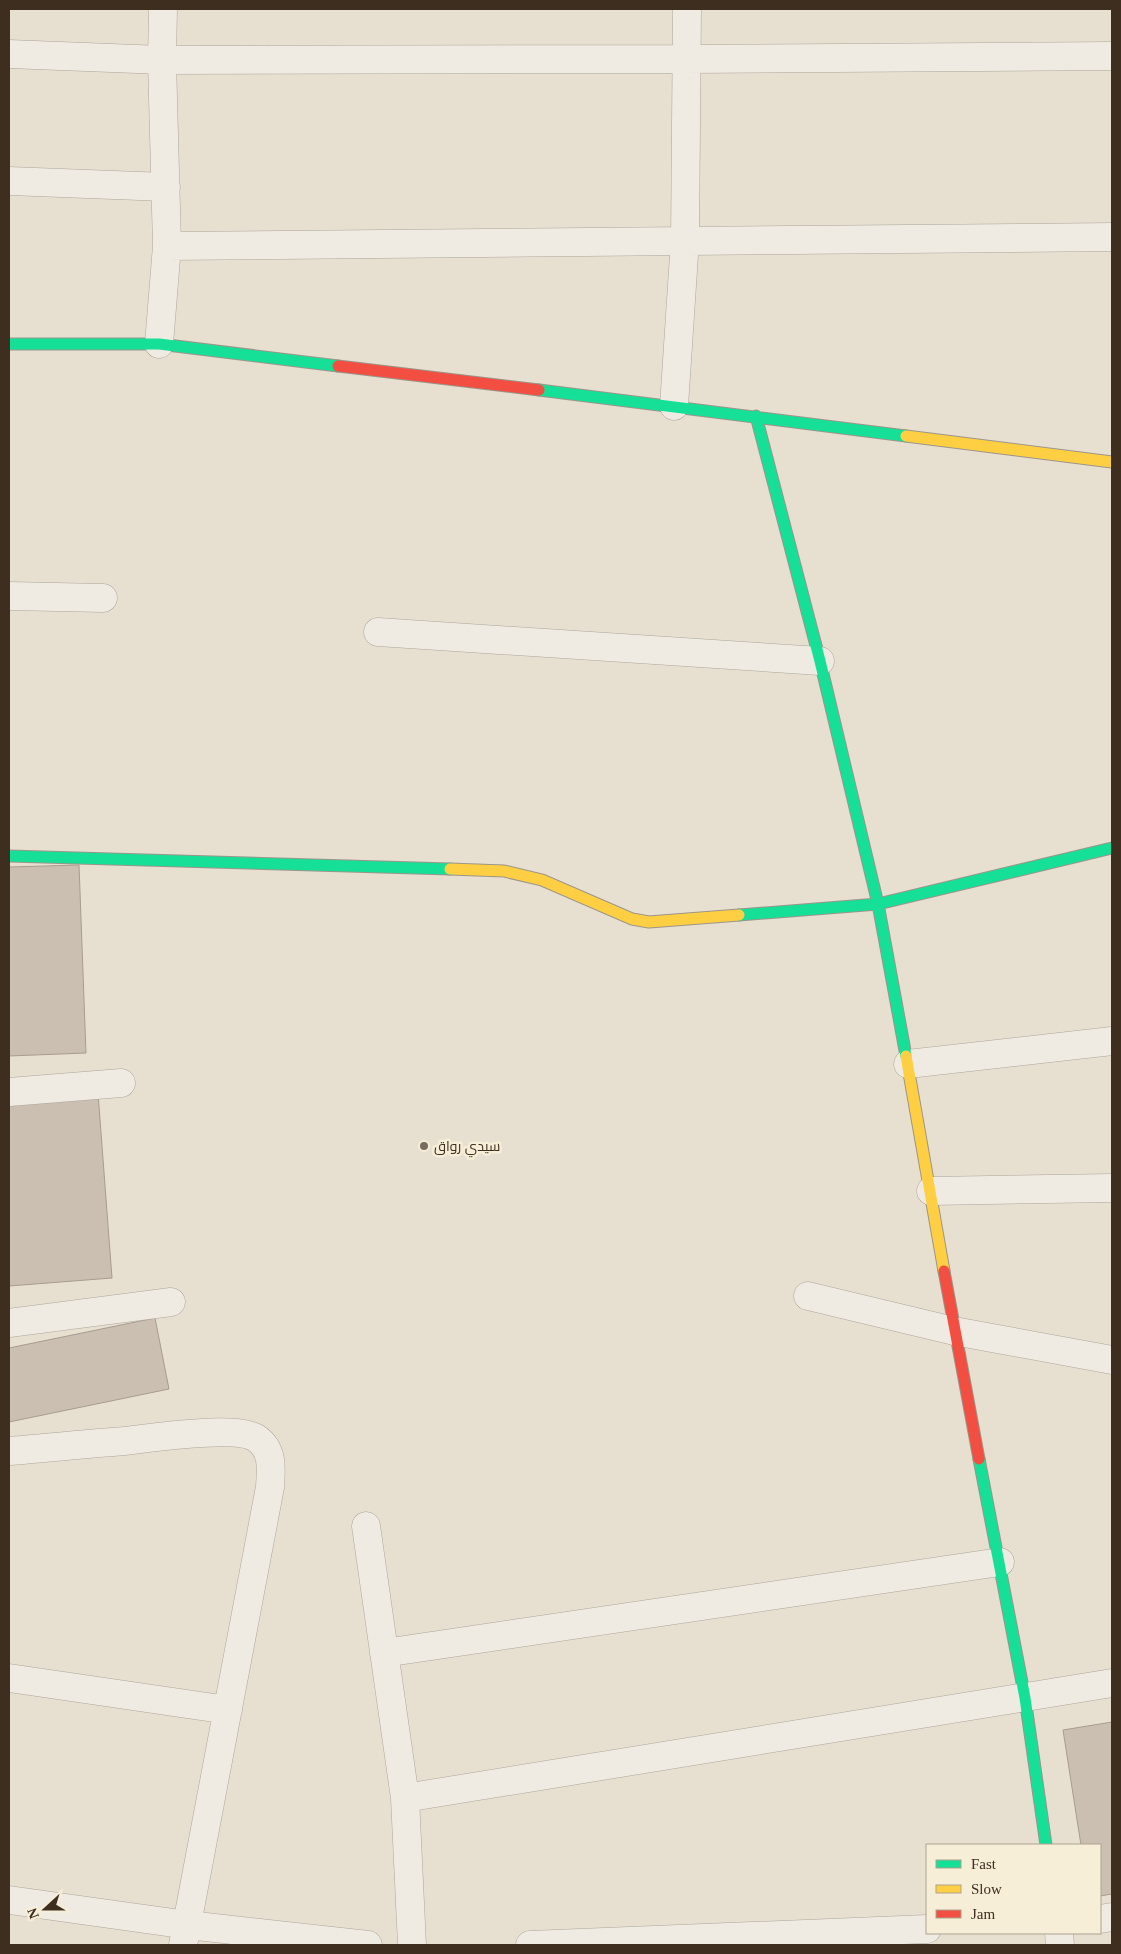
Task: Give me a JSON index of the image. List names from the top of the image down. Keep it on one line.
{"places":["سيدي رواق"],"legend":["Fast","Slow","Jam"],"north":"left"}
